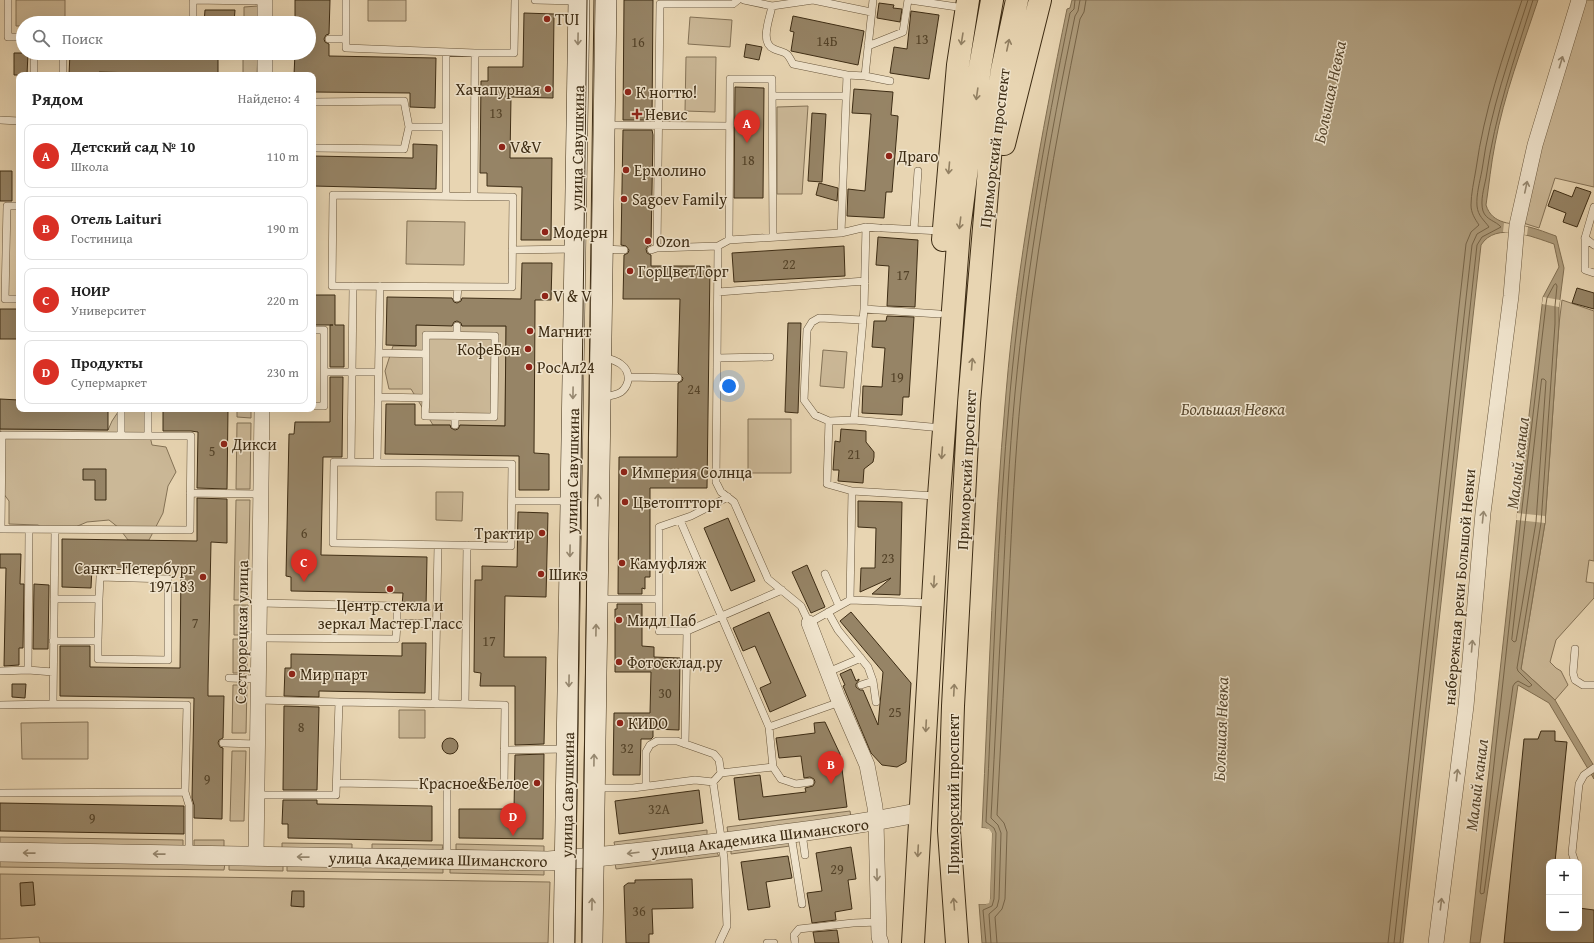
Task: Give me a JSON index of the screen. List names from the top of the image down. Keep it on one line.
{"streets":{"main road":["улица Савушкина","Приморский проспект"],"street":["набережная реки Большой Невки","Сестрорецкая улица","улица Академика Шиманского"]},"crossings":[["улица Савушкина","улица Академика Шиманского"],["Приморский проспект","улица Академика Шиманского"],["Сестрорецкая улица","улица Академика Шиманского"]],"one_way":["набережная реки Большой Невки","улица Академика Шиманского"],"water":["Большая Невка","Малый канал"],"places":{"other":["TUI","Хачапурная","К ногтю!","V&V","Драго","Ермолино","Sagoev Family","Модерн","Ozon","ГорЦветТорг","V & V","Магнит","КофеБон","РосАл24","Дикси","Империя Солнца","Цветоптторг","Трактир","Камуфляж","Шикэ","Санкт-Петербург 197183","Центр стекла и зеркал Мастер Гласс","Мидл Паб","Фотосклад.ру","Мир парт","КИDO","Красное&Белое"],"health":["Невис"]},"house_numbers":["13","14Б","16","13","18","22","17","19","24","5","21","6","23","7","17","30","25","8","32","9","32А","9","29","36"],"page":{"search":"Поиск","heading":["Рядом","Найдено: 4"],"pins":["A","C","B","D"],"list":[{"mark":"A","name":"Детский сад № 10","note":"Школа","value":"110 m"},{"mark":"B","name":"Отель Laituri","note":"Гостиница","value":"190 m"},{"mark":"C","name":"НОИР","note":"Университет","value":"220 m"},{"mark":"D","name":"Продукты","note":"Супермаркет","value":"230 m"}],"map_buttons":["+","−"]}}
